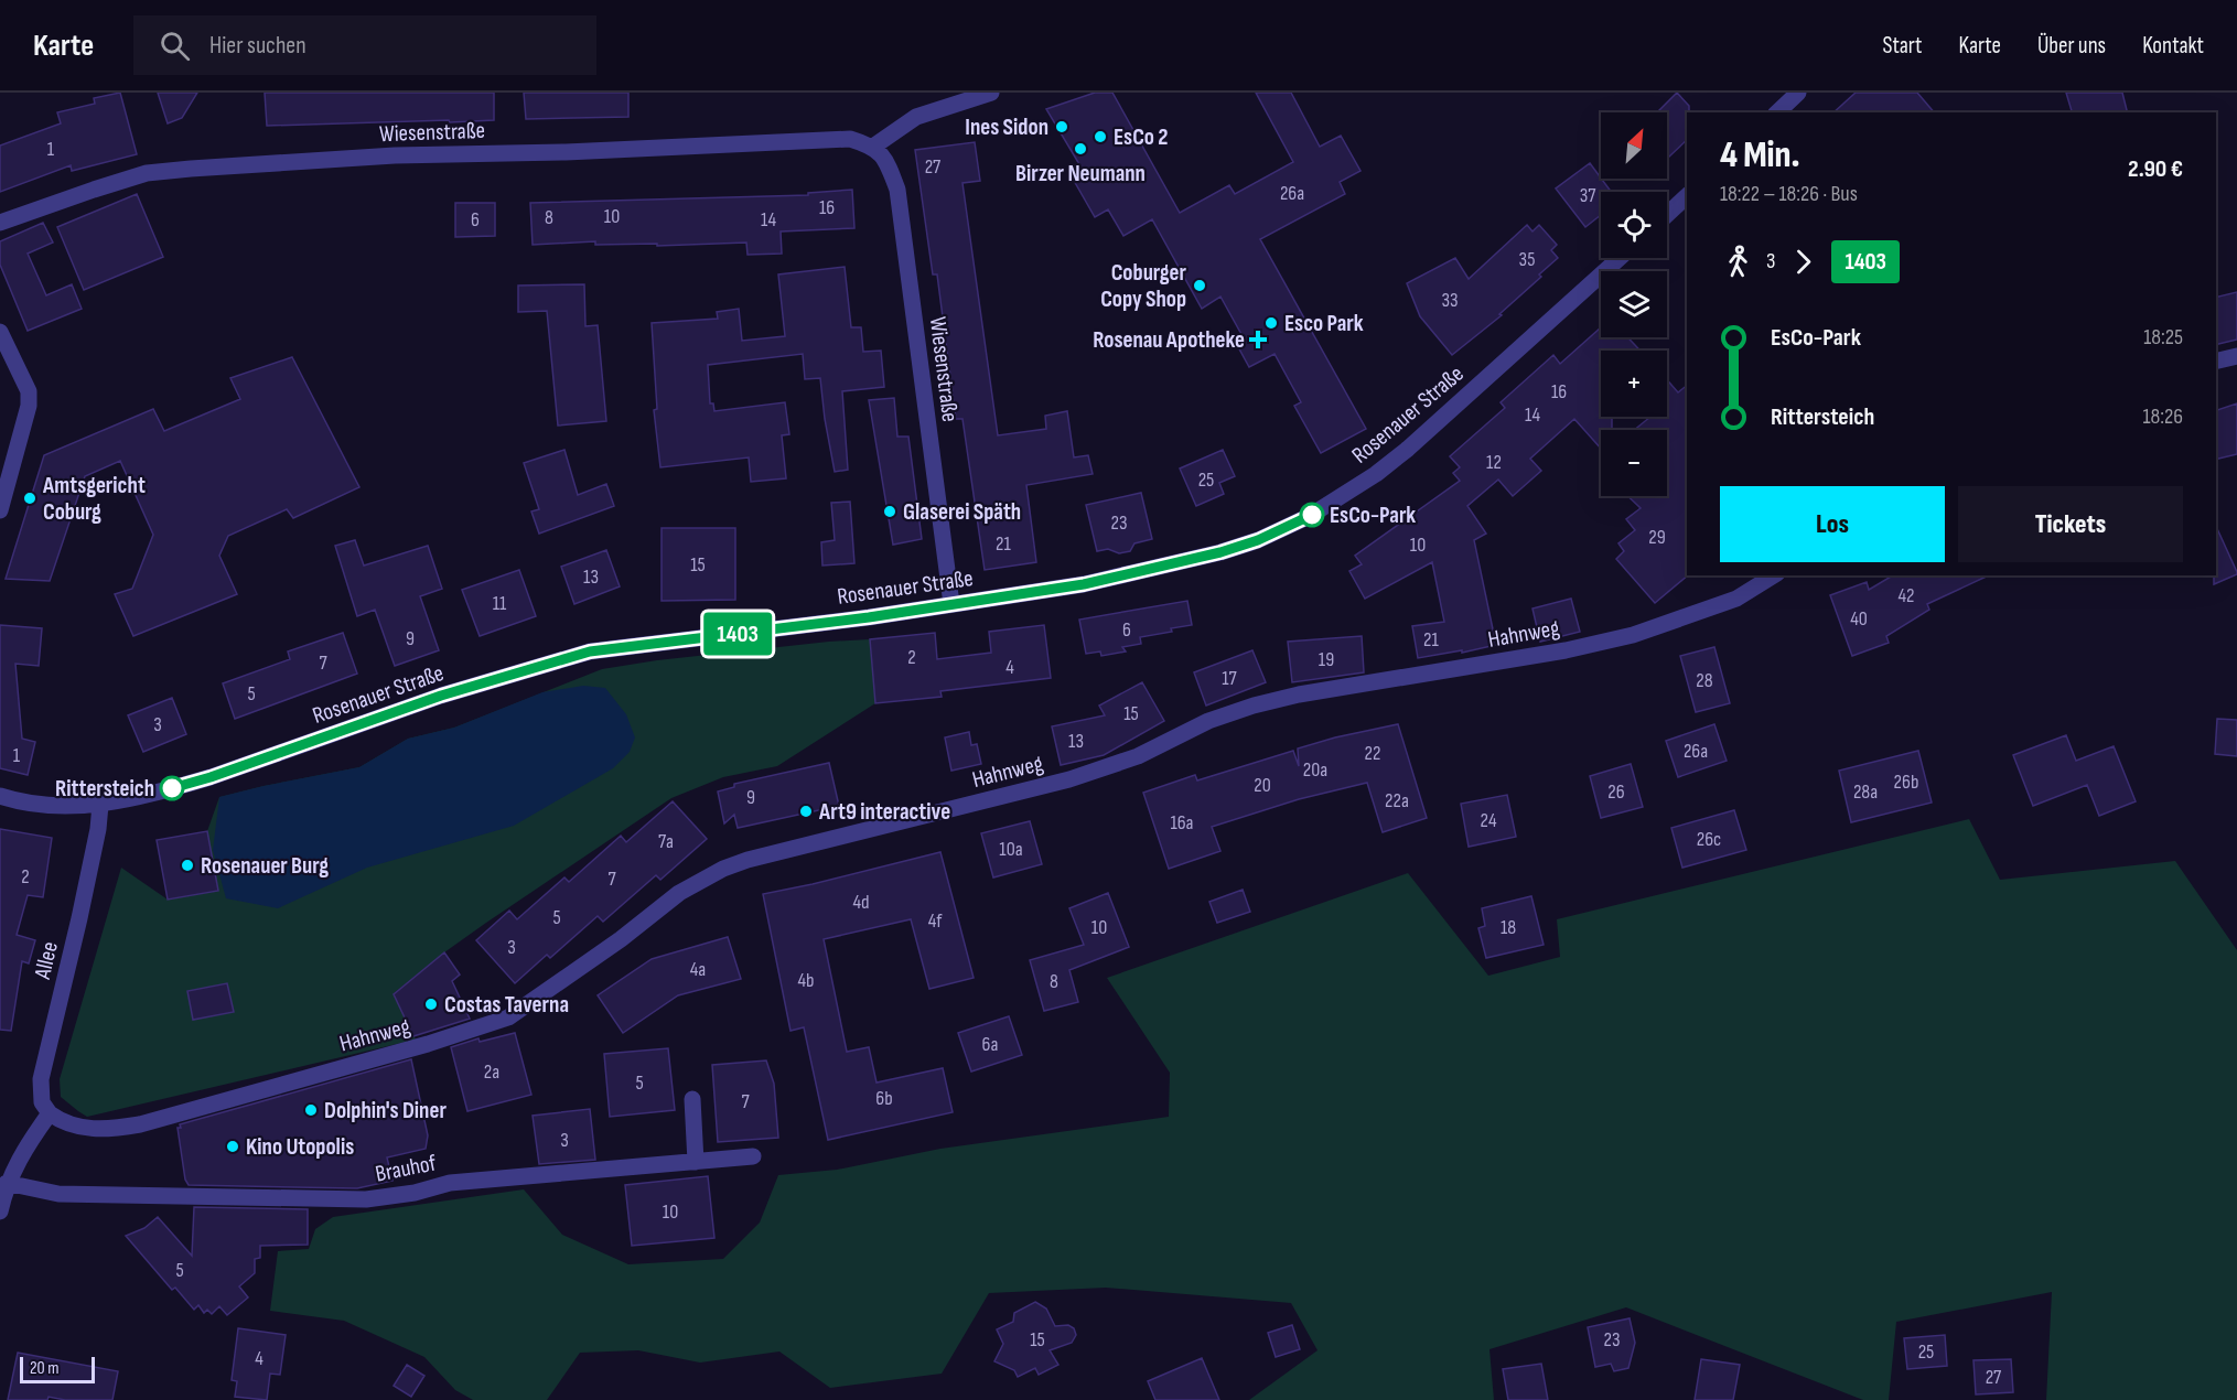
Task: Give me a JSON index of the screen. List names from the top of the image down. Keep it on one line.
{"streets":{"street":["Wiesenstraße","Rosenauer Straße","Hahnweg","Allee","Brauhof"]},"crossings":[["Wiesenstraße","Rosenauer Straße"],["Rosenauer Straße","Allee"],["Hahnweg","Allee"]],"places":{"other":["Ines Sidon","EsCo 2","Birzer Neumann","Coburger Copy Shop","Esco Park","Amtsgericht Coburg","Glaserei Späth","EsCo-Park","Rittersteich","Art9 interactive","Rosenauer Burg","Costas Taverna","Dolphin's Diner","Kino Utopolis"],"health":["Rosenau Apotheke"]},"lines":["bus line 1403"],"house_numbers":["1","27","26a","37","16","10","8","6","14","35","33","16","14","12","25","23","29","21","10","15","13","42","11","40","6","9","21","2","19","7","4","17","28","5","15","3","13","26a","22","1","20a","26b","20","26","28a","9","22a","24","16a","26c","7a","10a","2","7","4d","5","4f","10","18","3","4a","4b","8","6a","2a","5","6b","7","3","10","5","15","23","25","4","27"],"scale_bar":"20 m","north":"top right","page":{"header":"Karte","search":"Hier suchen","nav":["Start","Karte","Über uns","Kontakt"],"on_map":"1403","map_buttons":["+","−"],"heading":["4 Min.","18:22 – 18:26 · Bus","2.90 €"],"legs":["3","1403"],"list":[{"name":"EsCo-Park","value":"18:25"},{"name":"Rittersteich","value":"18:26"}],"buttons":["Los","Tickets"],"scale":"20 m"}}
